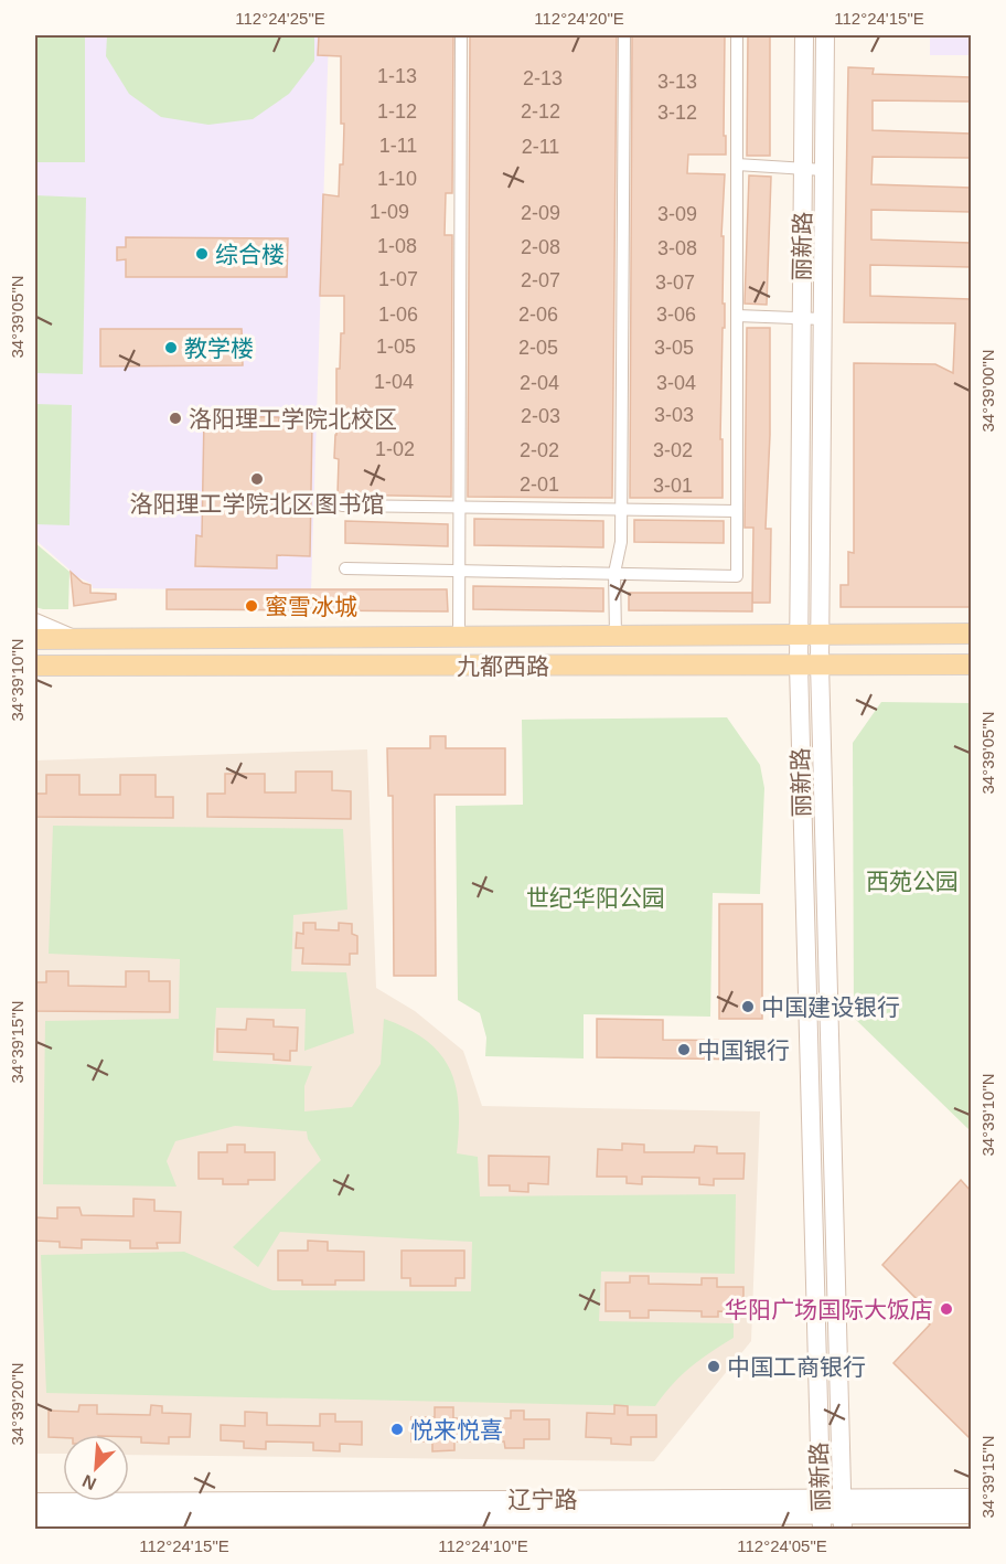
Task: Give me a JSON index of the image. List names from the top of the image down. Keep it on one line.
{"streets":{"main road":["丽新路","九都西路","辽宁路"]},"crossings":[["丽新路","九都西路"],["丽新路","辽宁路"]],"parks":["西苑公园","世纪华阳公园"],"places":["综合楼","教学楼","洛阳理工学院北校区","洛阳理工学院北区图书馆","蜜雪冰城","中国建设银行","中国银行","华阳广场国际大饭店","中国工商银行","悦来悦喜"],"house_numbers":["1-13","2-13","3-13","1-12","2-12","3-12","1-11","2-11","1-10","1-09","2-09","3-09","1-08","2-08","3-08","1-07","2-07","3-07","1-06","2-06","3-06","1-05","2-05","3-05","1-04","2-04","3-04","3-03","2-03","1-02","2-02","3-02","2-01","3-01"],"north":"bottom left","coordinates":["112°24'25\"E","112°24'20\"E","112°24'15\"E","34°39'05\"N","34°39'00\"N","34°39'10\"N","34°39'15\"N","34°39'20\"N","112°24'10\"E","112°24'05\"E"]}
